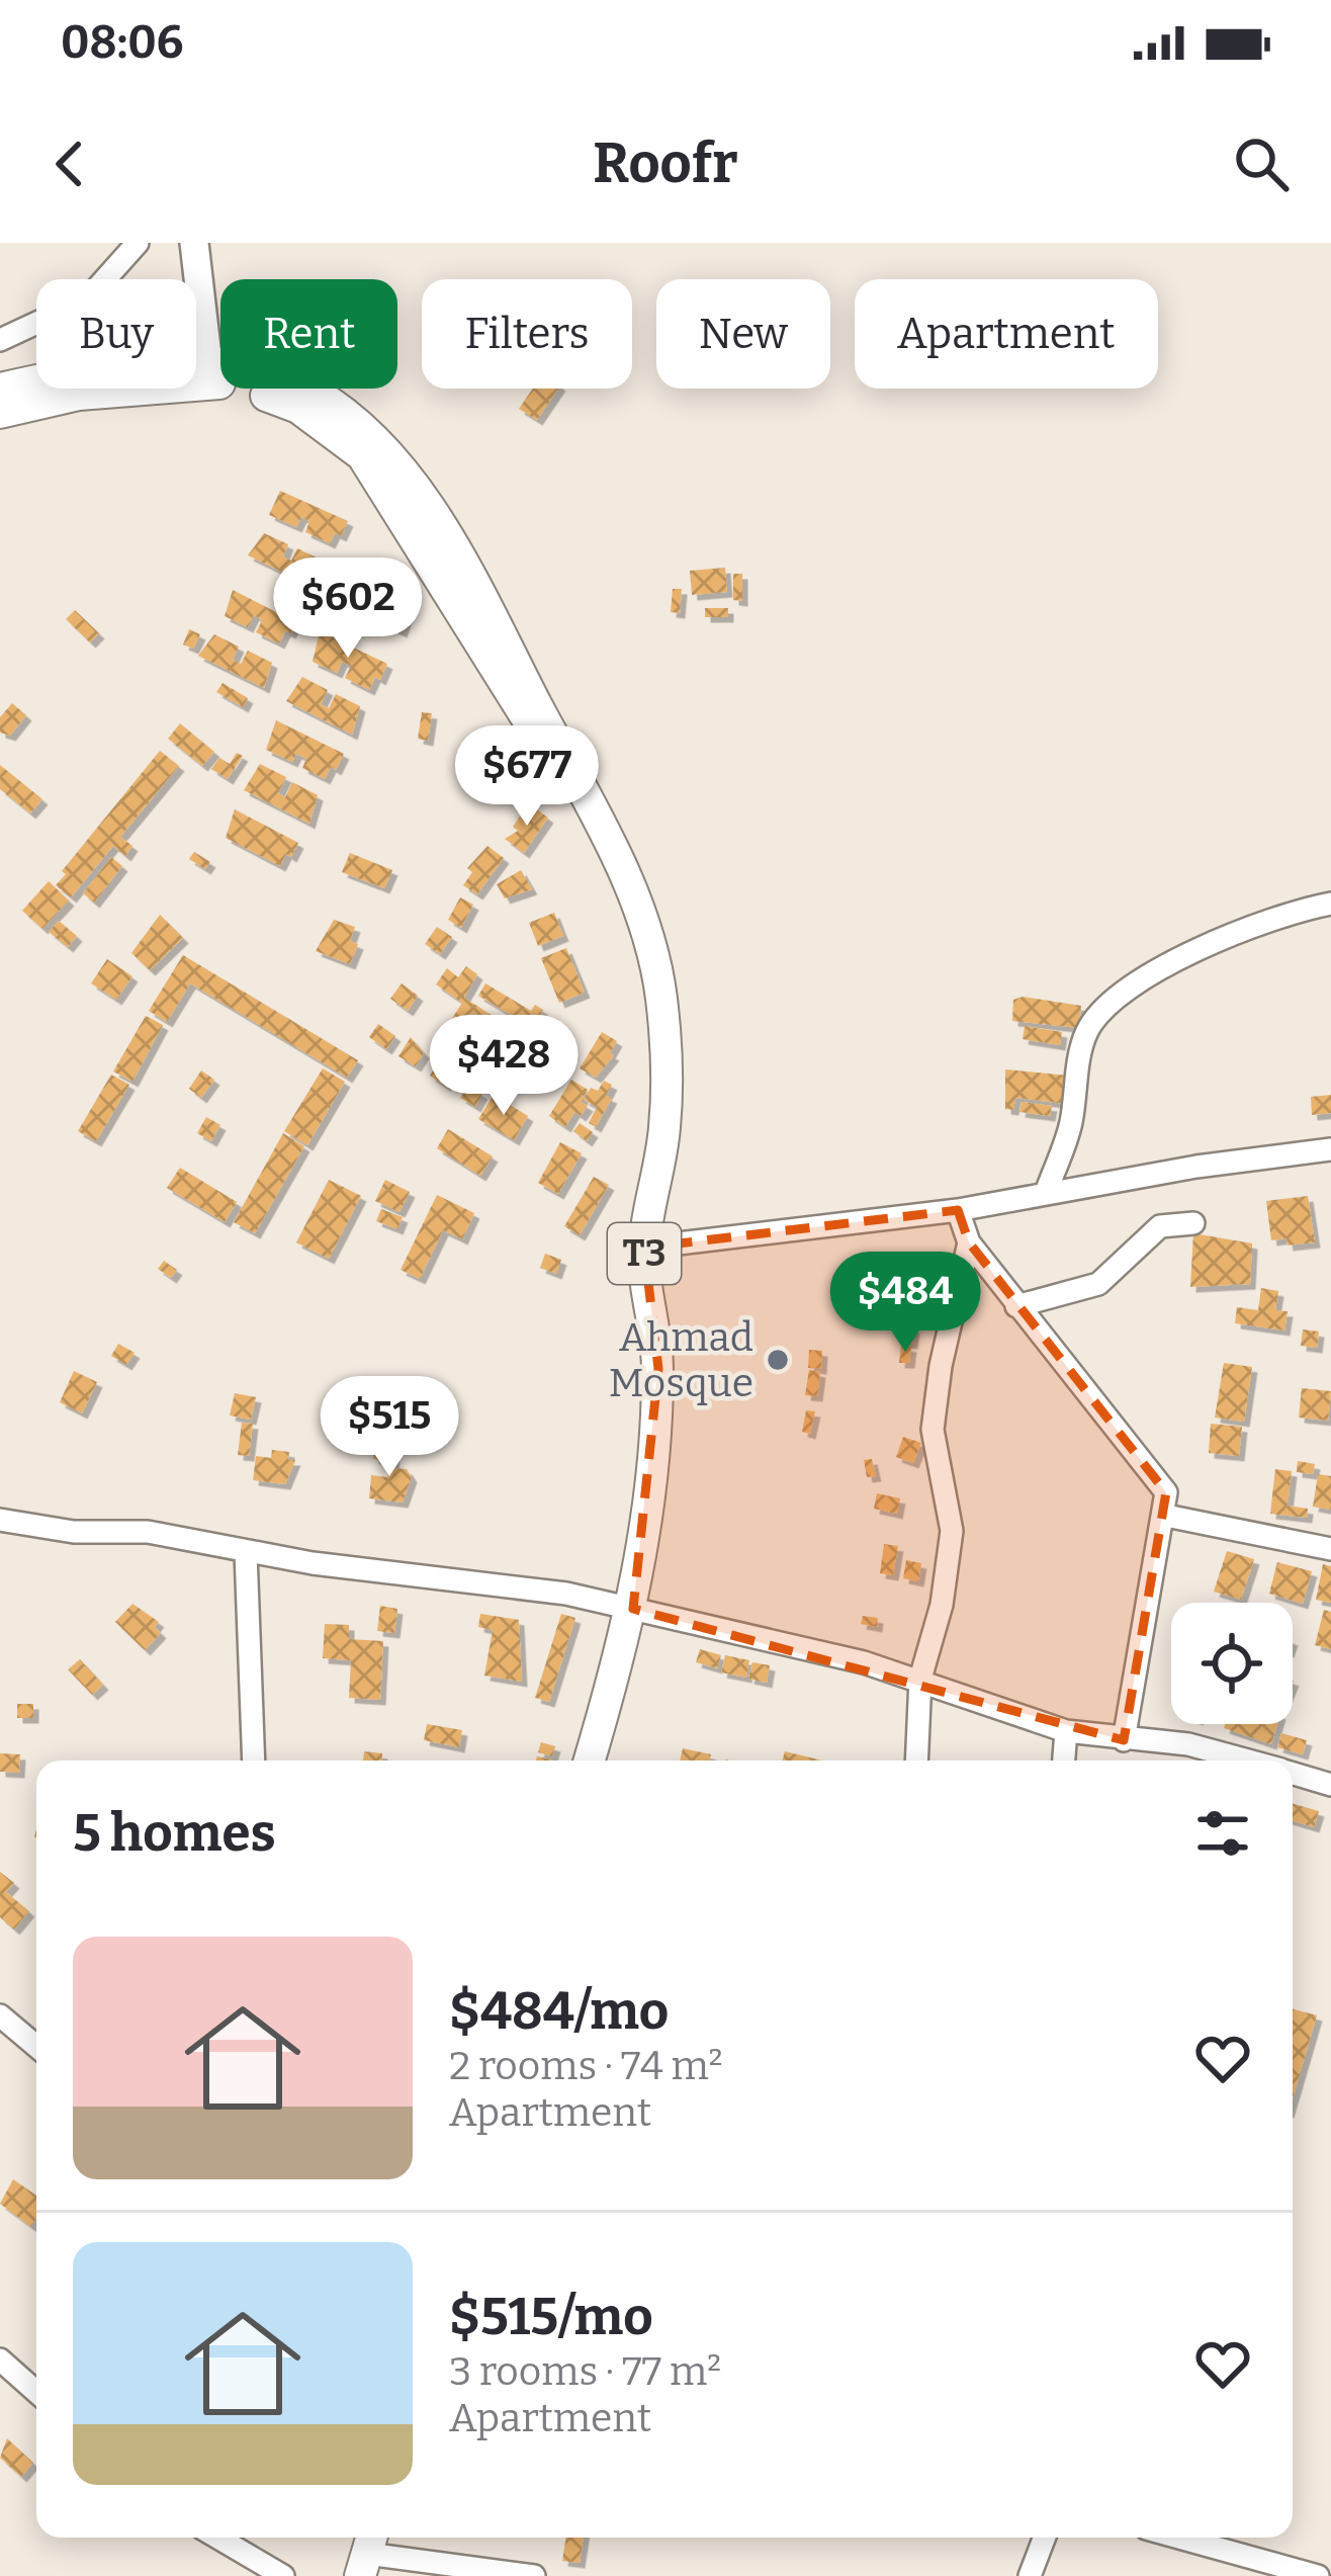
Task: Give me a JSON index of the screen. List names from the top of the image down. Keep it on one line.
{"streets":{"highway":["T3"]},"places":["Ahmad Mosque"],"page":{"status":"08:06","header":"Roofr","chip":["Buy","Rent","Filters","New","Apartment"],"price":["$602","$677","$428","$484","$515"],"heading":"5 homes","list":[{"name":"$484/mo","note":"2 rooms · 74 m² · Apartment"},{"name":"$515/mo","note":"3 rooms · 77 m² · Apartment"}]}}
